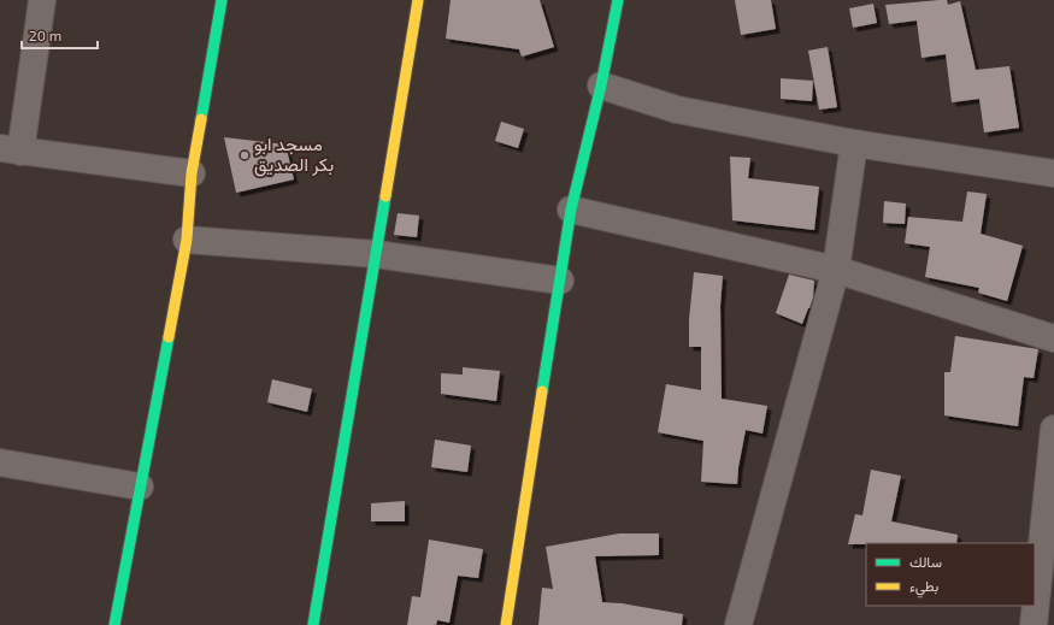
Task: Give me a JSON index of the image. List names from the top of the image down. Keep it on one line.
{"places":["مسجد ابو بكر الصديق"],"legend":["سالك","بطيء"],"scale_bar":"20 m"}
